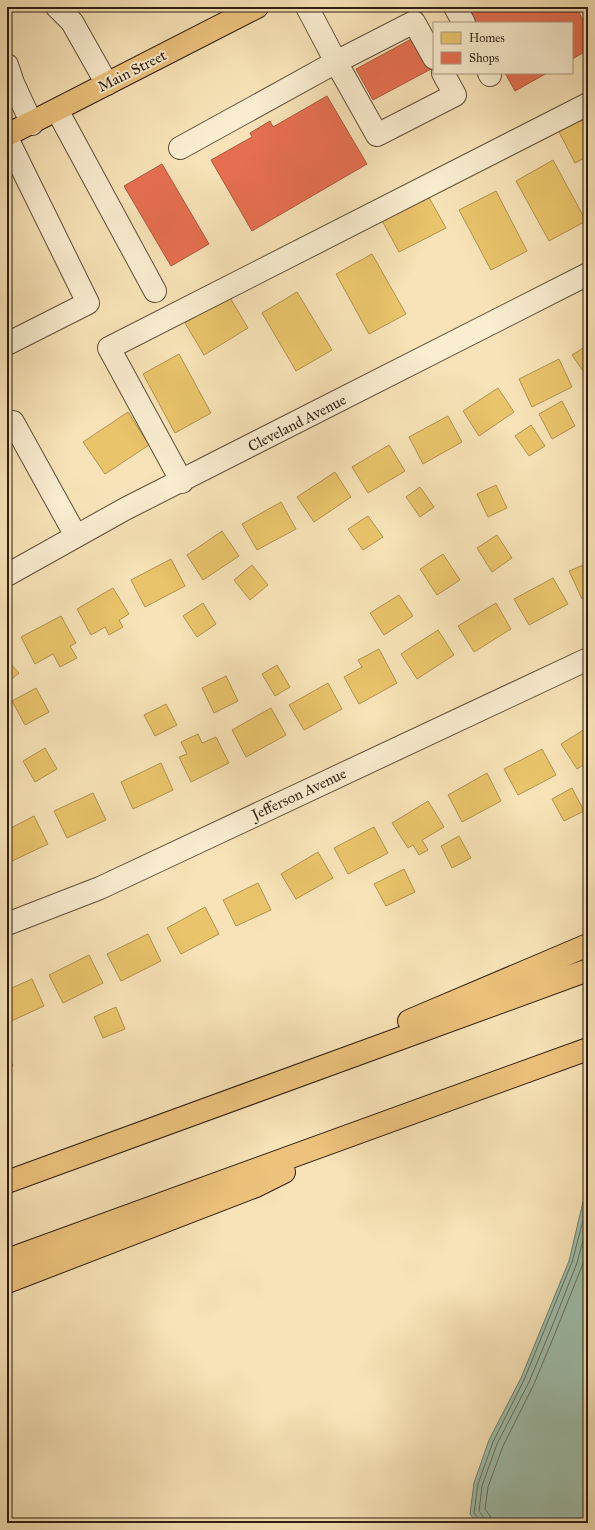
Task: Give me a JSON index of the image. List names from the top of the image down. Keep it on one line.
{"streets":{"main road":["Main Street"],"street":["Cleveland Avenue","Jefferson Avenue"]},"legend":["Homes","Shops"]}
